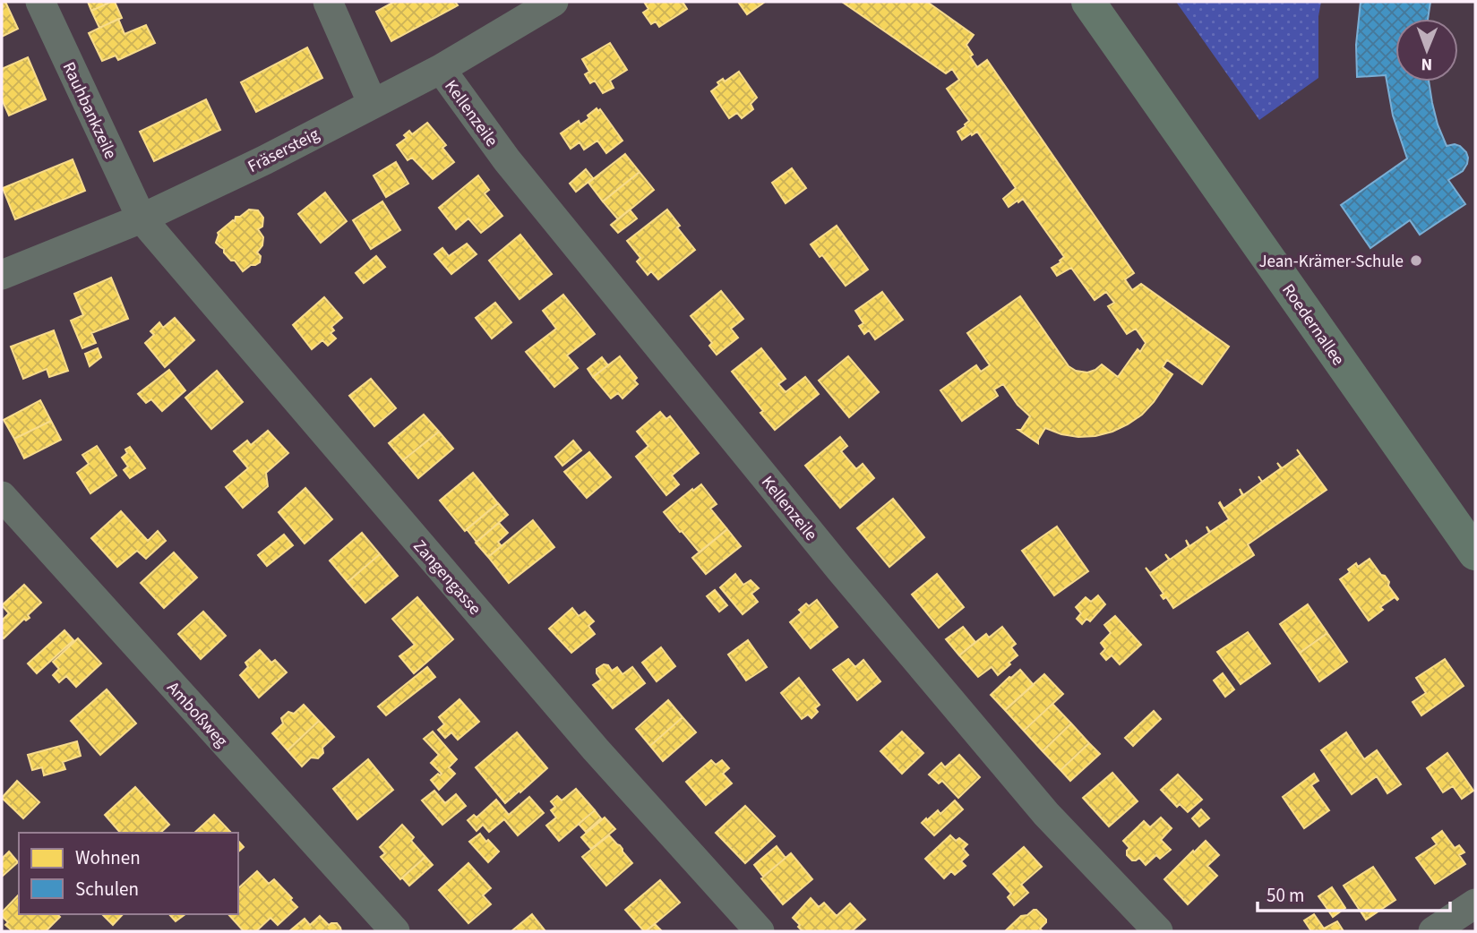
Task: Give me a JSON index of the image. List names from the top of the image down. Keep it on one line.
{"streets":{"main road":["Roedernallee"],"street":["Rauhbankzeile","Kellenzeile","Fräsersteig","Zangengasse","Amboßweg"]},"crossings":[["Rauhbankzeile","Fräsersteig"],["Rauhbankzeile","Zangengasse"],["Kellenzeile","Fräsersteig"],["Fräsersteig","Zangengasse"]],"places":["Jean-Krämer-Schule"],"legend":["Wohnen","Schulen"],"scale_bar":"50 m","north":"bottom"}
